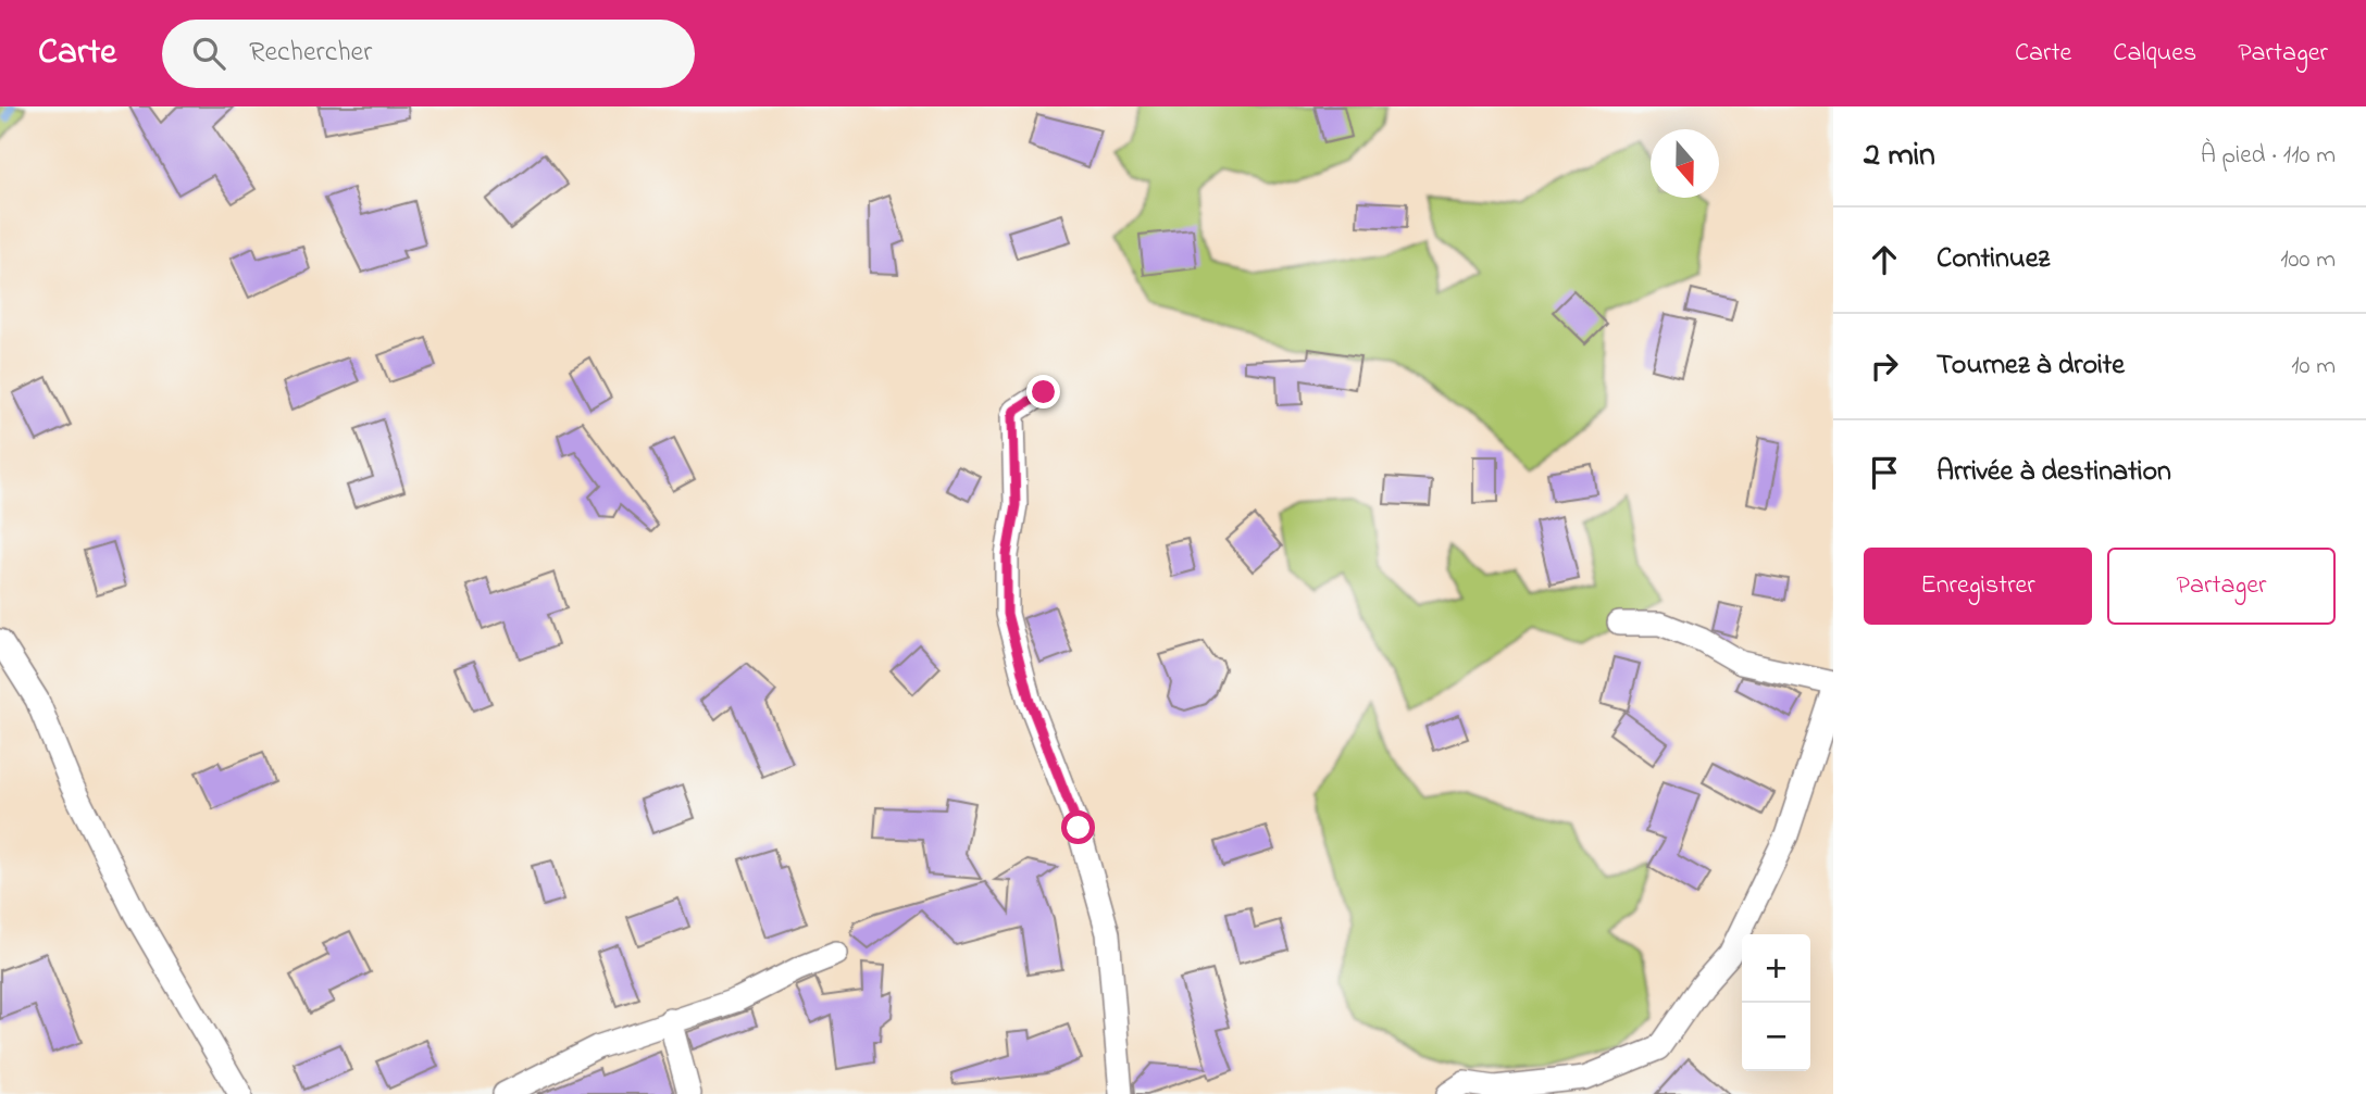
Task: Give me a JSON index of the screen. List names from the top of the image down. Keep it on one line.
{"north":"bottom","page":{"header":"Carte","search":"Rechercher","nav":["Carte","Calques","Partager"],"heading":["2 min","À pied · 110 m"],"list":[["Continuez","100 m"],["Tournez à droite","10 m"],"Arrivée à destination"],"buttons":["Enregistrer","Partager"],"map_buttons":["+","−"]}}
